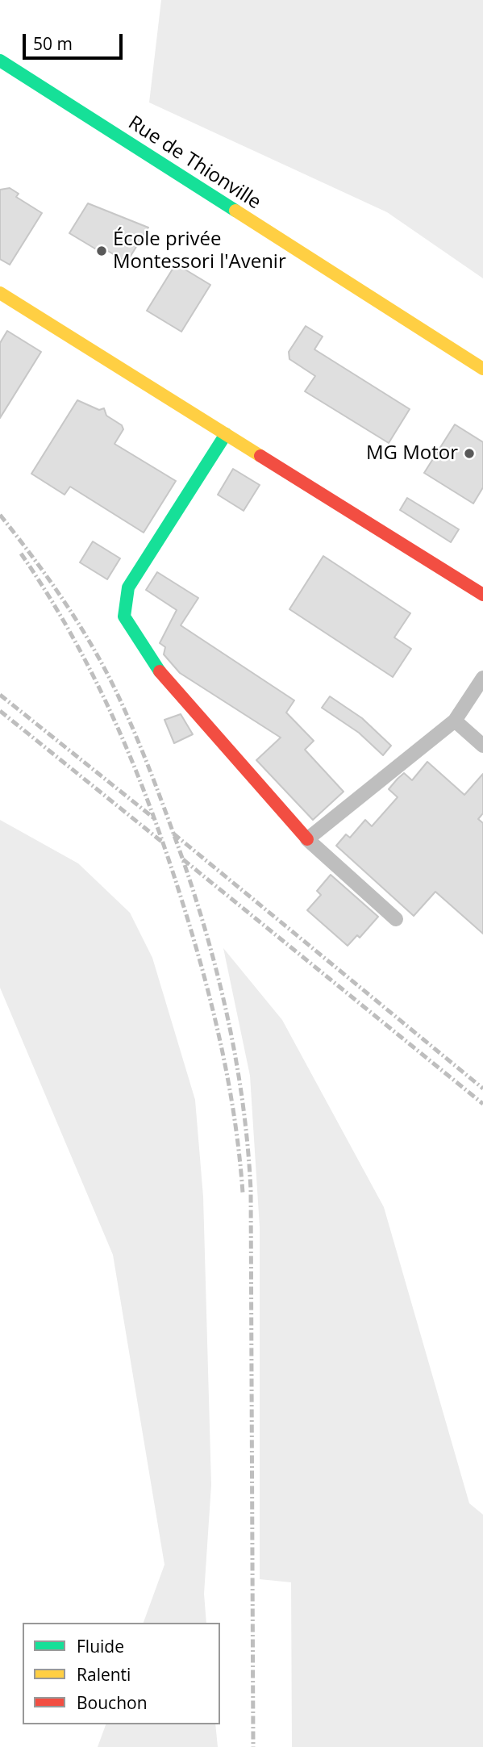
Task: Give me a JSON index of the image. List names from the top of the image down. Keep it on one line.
{"streets":{"street":["Rue de Thionville"]},"places":["École privée Montessori l'Avenir","MG Motor"],"legend":["Fluide","Ralenti","Bouchon"],"scale_bar":"50 m"}
